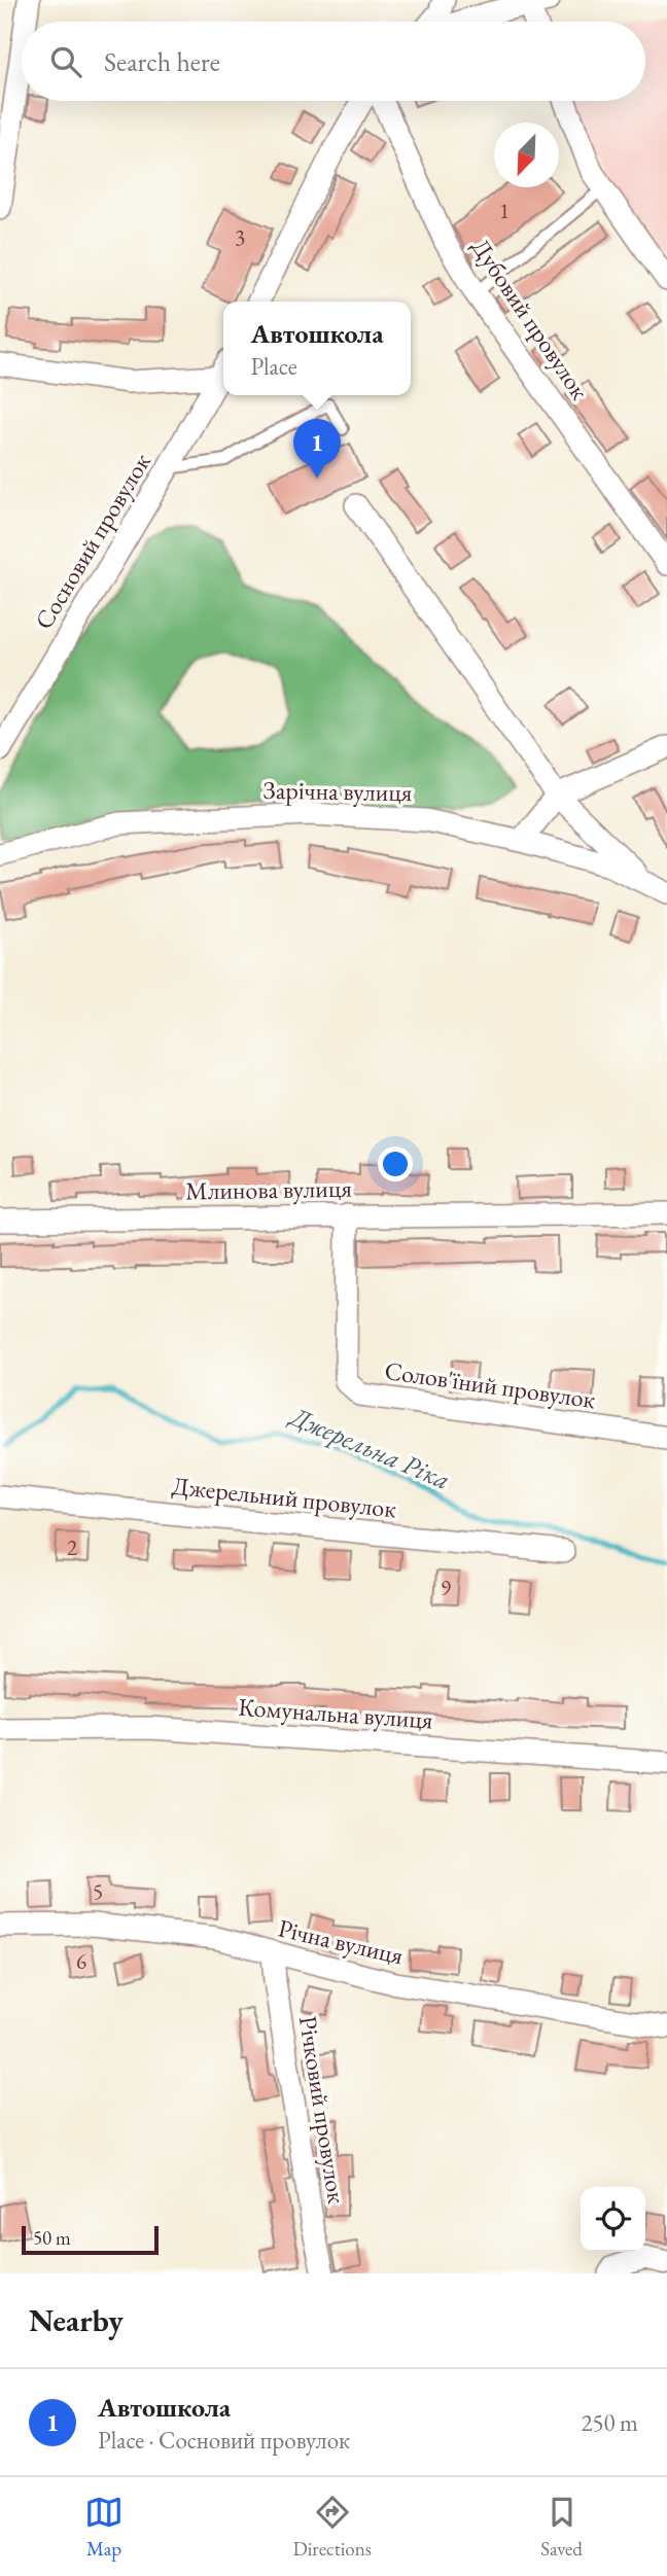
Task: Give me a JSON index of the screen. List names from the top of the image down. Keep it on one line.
{"streets":{"street":["Дубовий провулок","Сосновий провулок","Зарічна вулиця","Млинова вулиця","Солов'їний провулок","Джерельний провулок","Комунальна вулиця","Річна вулиця","Річковий провулок"]},"crossings":[["Млинова вулиця","Солов'їний провулок"],["Річна вулиця","Річковий провулок"]],"water":["Джерельна Ріка"],"house_numbers":["1","3","2","9","5","6"],"scale_bar":"50 m","north":"bottom left","page":{"search":"Search here","popup":["Автошкола","Place"],"pins":"1","scale":"50 m","heading":"Nearby","list":[{"mark":"1","name":"Автошкола","note":"Place · Сосновий провулок","value":"250 m"}],"nav":["Map","Directions","Saved"]}}
